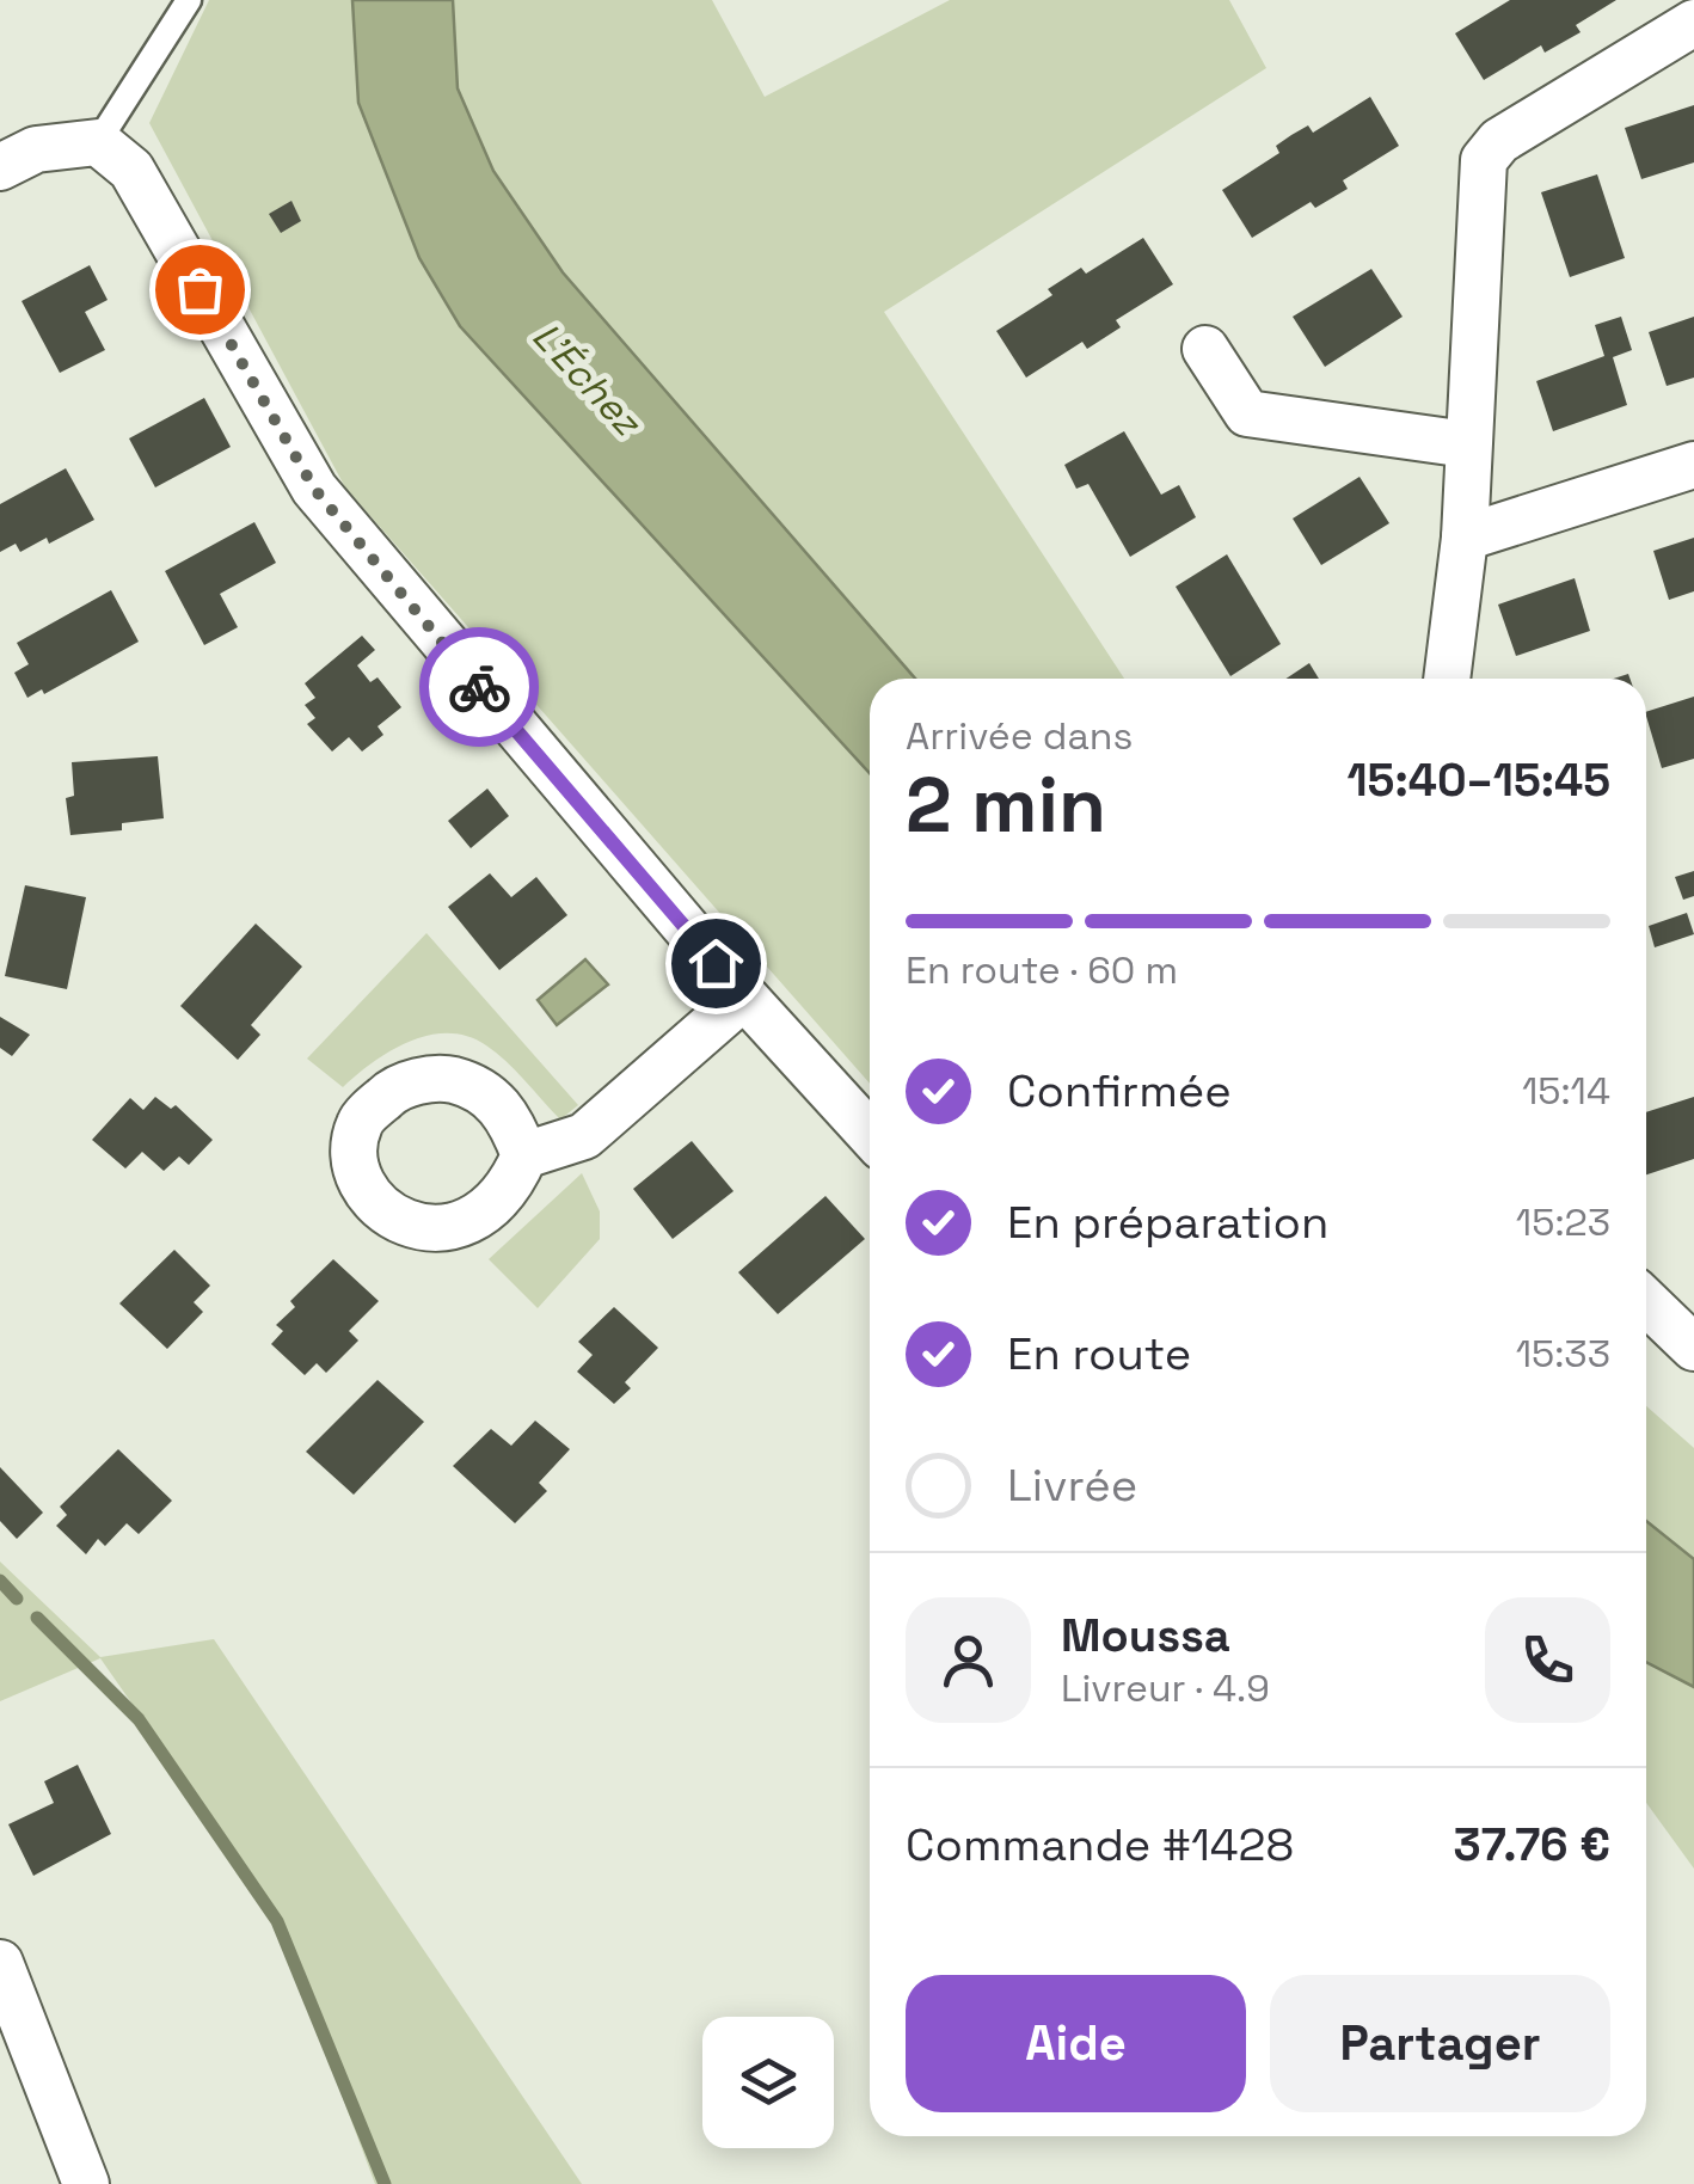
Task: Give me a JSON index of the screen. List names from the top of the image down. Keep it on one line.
{"water":["L'Échez"],"page":{"heading":["2 min","Arrivée dans","15:40–15:45"],"panel":["Moussa","Livreur · 4.9","Commande #1428","37.76 €"],"bar":"En route · 60 m","list":[["Confirmée","15:14"],["En préparation","15:23"],["En route","15:33"],"Livrée"],"buttons":["Aide","Partager"]}}
